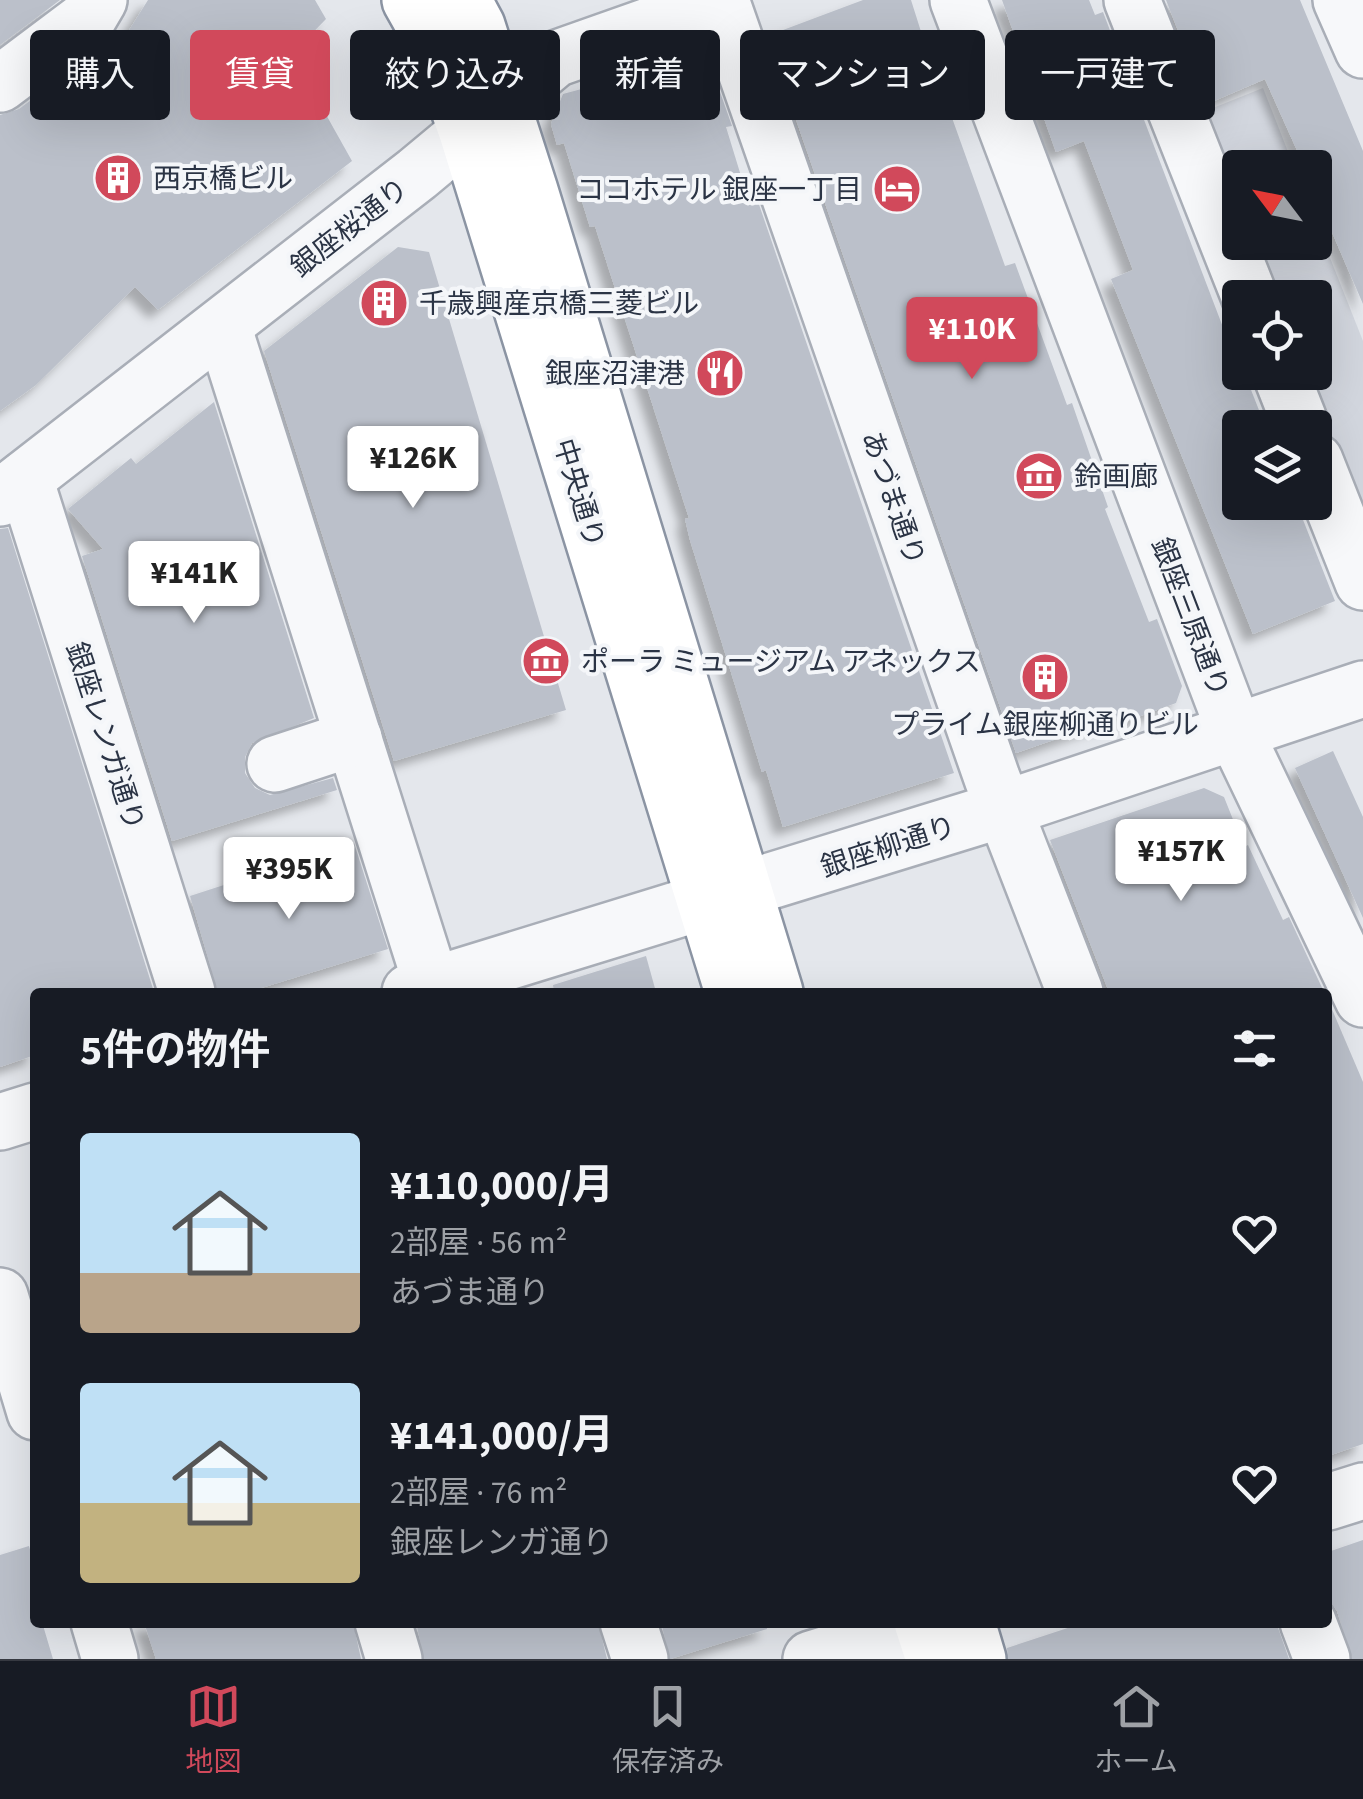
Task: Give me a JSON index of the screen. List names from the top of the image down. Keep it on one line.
{"streets":{"highway":["中央通り"],"street":["銀座桜通り","あづま通り","銀座三原通り","銀座レンガ通り","銀座柳通り"]},"crossings":[["銀座桜通り","あづま通り"],["銀座桜通り","銀座レンガ通り"],["中央通り","銀座柳通り"],["あづま通り","銀座柳通り"],["銀座三原通り","銀座柳通り"]],"places":{"building":["西京橋ビル","千歳興産京橋三菱ビル","プライム銀座柳通りビル"],"hotel":["ココホテル 銀座一丁目"],"restaurant":["銀座沼津港"],"museum":["鈴画廊","ポーラ ミュージアム アネックス"]},"north":"top left","page":{"chip":["購入","賃貸","絞り込み","新着","マンション","一戸建て"],"price":["¥110K","¥126K","¥141K","¥157K","¥395K"],"heading":"5件の物件","list":[{"name":"¥110,000/月","note":"2部屋 · 56 m² · あづま通り"},{"name":"¥141,000/月","note":"2部屋 · 76 m² · 銀座レンガ通り"}],"tabs":["地図","保存済み","ホーム"]}}
